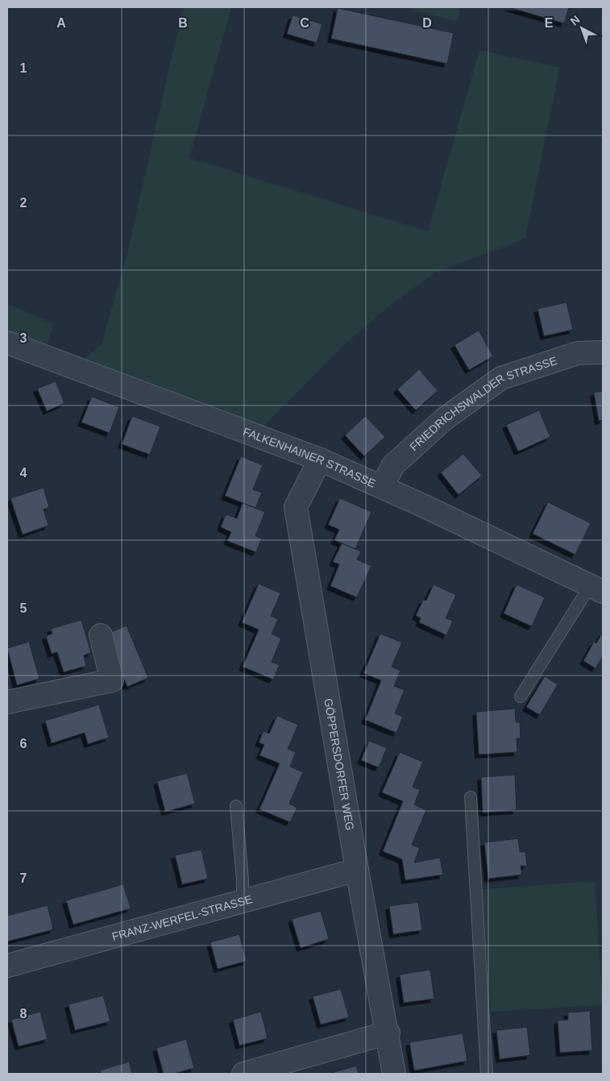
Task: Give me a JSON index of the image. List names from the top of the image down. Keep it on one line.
{"streets":{"street":["FRIEDRICHSWALDER STRASSE","FALKENHAINER STRASSE","GÖPPERSDORFER WEG","FRANZ-WERFEL-STRASSE"]},"crossings":[["FRIEDRICHSWALDER STRASSE","FALKENHAINER STRASSE"],["FALKENHAINER STRASSE","GÖPPERSDORFER WEG"],["GÖPPERSDORFER WEG","FRANZ-WERFEL-STRASSE"]],"north":"top left","grid":{"columns":["A","B","C","D","E"],"rows":["1","2","3","4","5","6","7","8"]}}
